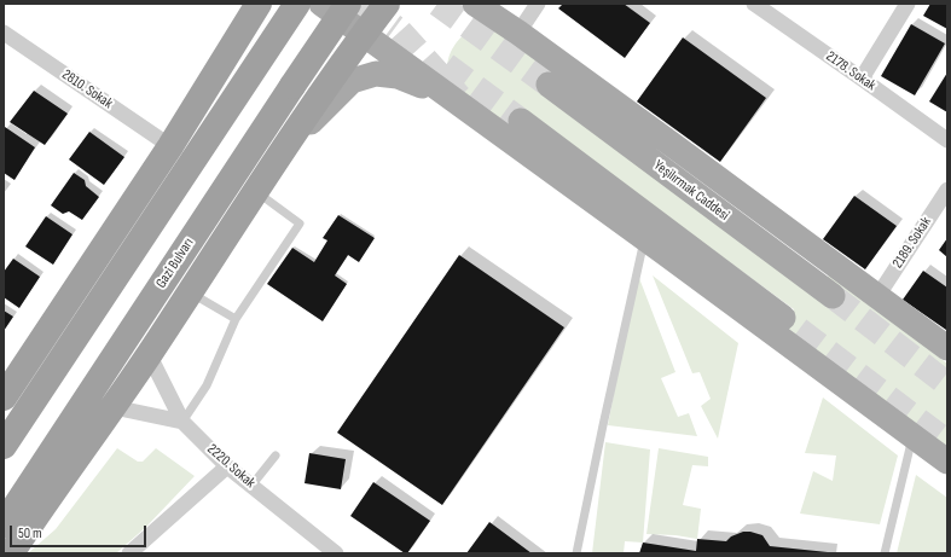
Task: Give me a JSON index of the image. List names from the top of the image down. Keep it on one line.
{"streets":{"highway":["Gazi Bulvarı"],"main road":["Yeşilırmak Caddesi"],"street":["2178. Sokak","2810. Sokak","2189. Sokak","2220. Sokak"]},"scale_bar":"50 m"}
